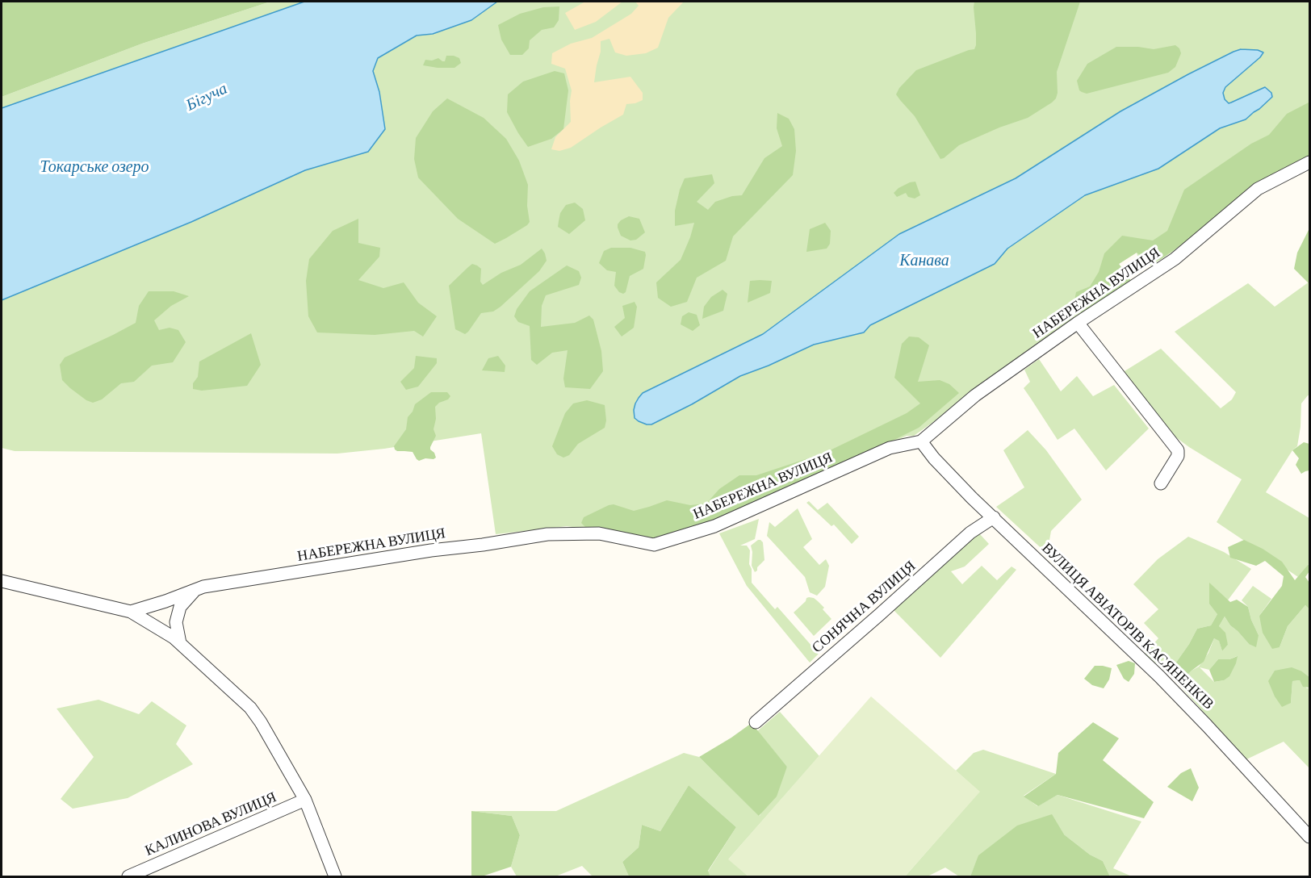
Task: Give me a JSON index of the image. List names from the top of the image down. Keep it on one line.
{"streets":{"street":["НАБЕРЕЖНА ВУЛИЦЯ","СОНЯЧНА ВУЛИЦЯ","ВУЛИЦЯ АВІАТОРІВ КАСЯНЕНКІВ","КАЛИНОВА ВУЛИЦЯ"]},"crossings":[["НАБЕРЕЖНА ВУЛИЦЯ","ВУЛИЦЯ АВІАТОРІВ КАСЯНЕНКІВ"],["СОНЯЧНА ВУЛИЦЯ","ВУЛИЦЯ АВІАТОРІВ КАСЯНЕНКІВ"]],"water":["Бігуча","Токарське озеро","Канава"]}
